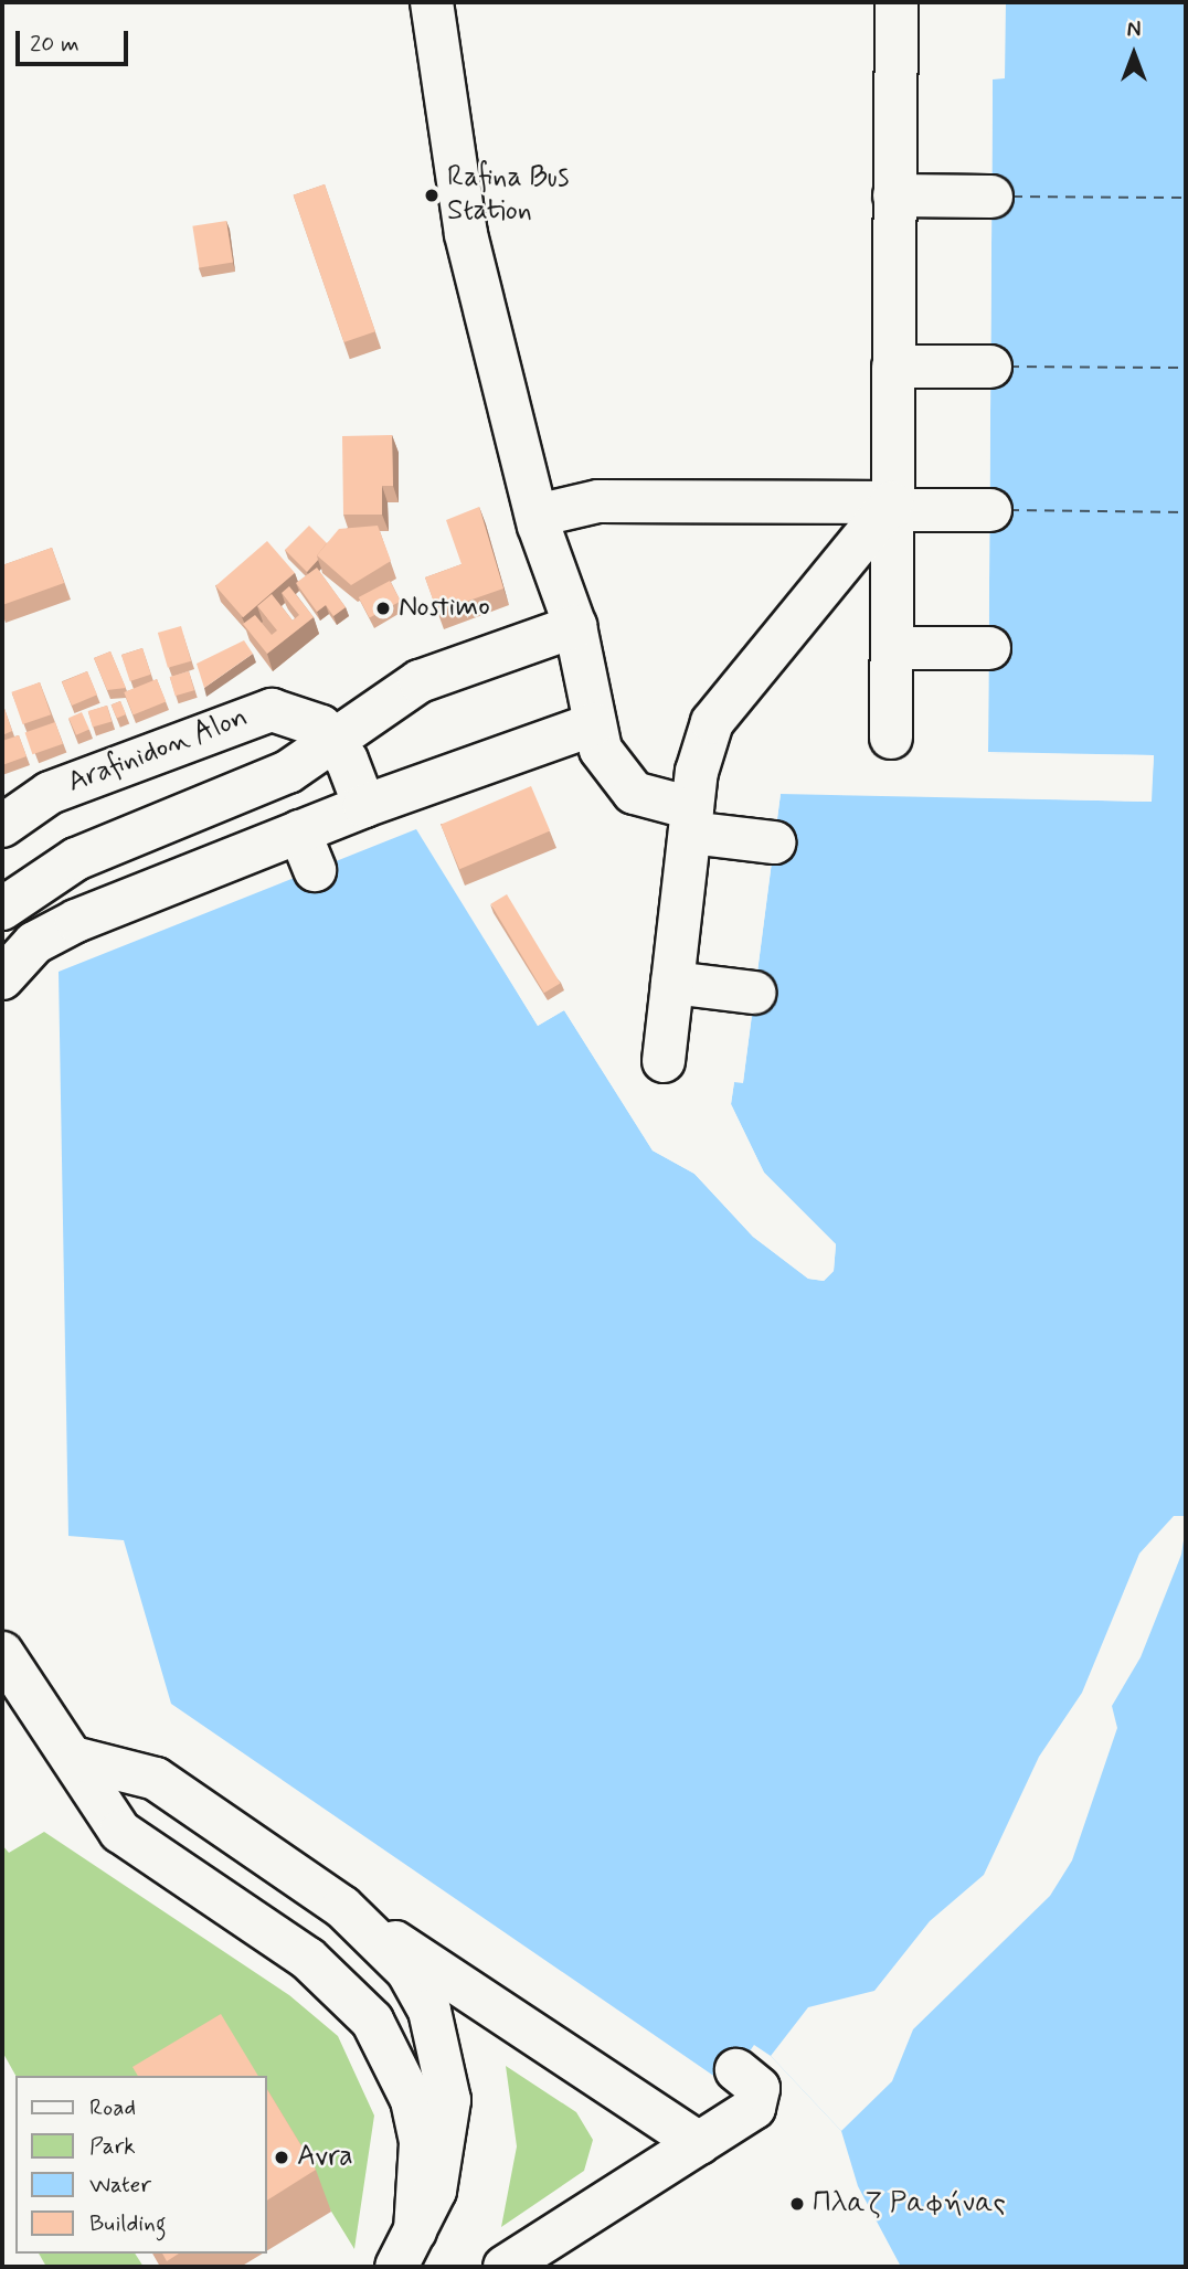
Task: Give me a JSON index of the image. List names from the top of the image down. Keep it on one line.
{"streets":{"street":["Arafinidon Alon"]},"places":["Rafina Bus Station","Nostimo","Avra","Πλαζ Ραφήνας"],"legend":["Road","Park","Water","Building"],"scale_bar":"20 m","north":"top"}
